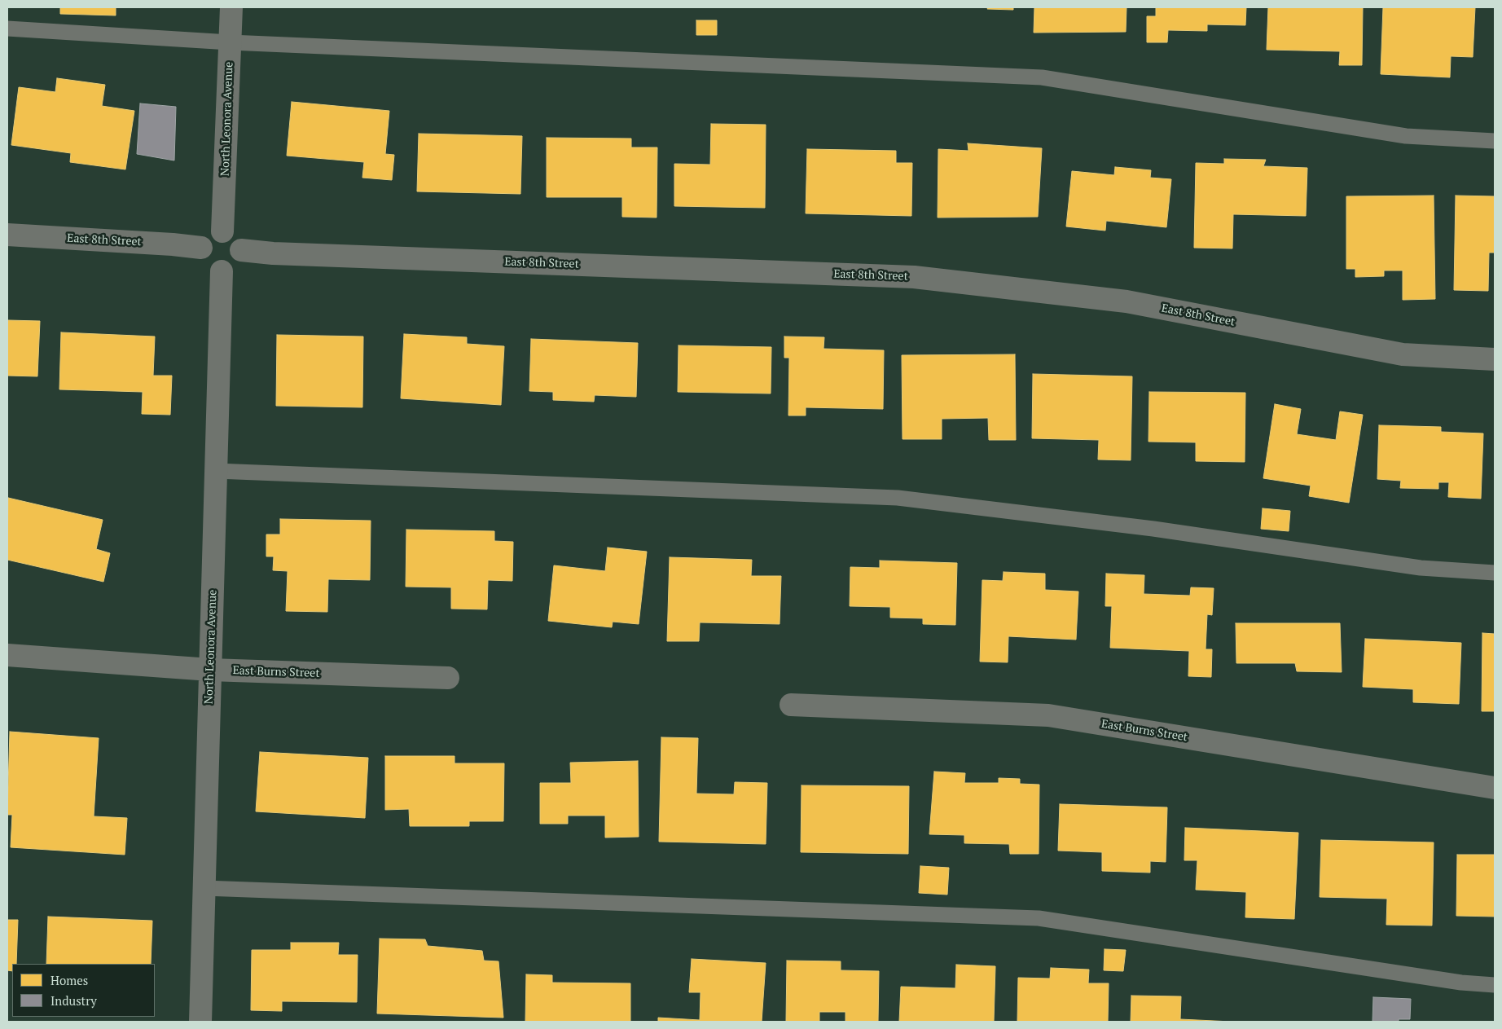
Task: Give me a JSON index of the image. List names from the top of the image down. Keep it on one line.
{"streets":{"street":["North Leonora Avenue","East 8th Street","East Burns Street"]},"crossings":[["North Leonora Avenue","East 8th Street"],["North Leonora Avenue","East Burns Street"]],"legend":["Homes","Industry"]}
